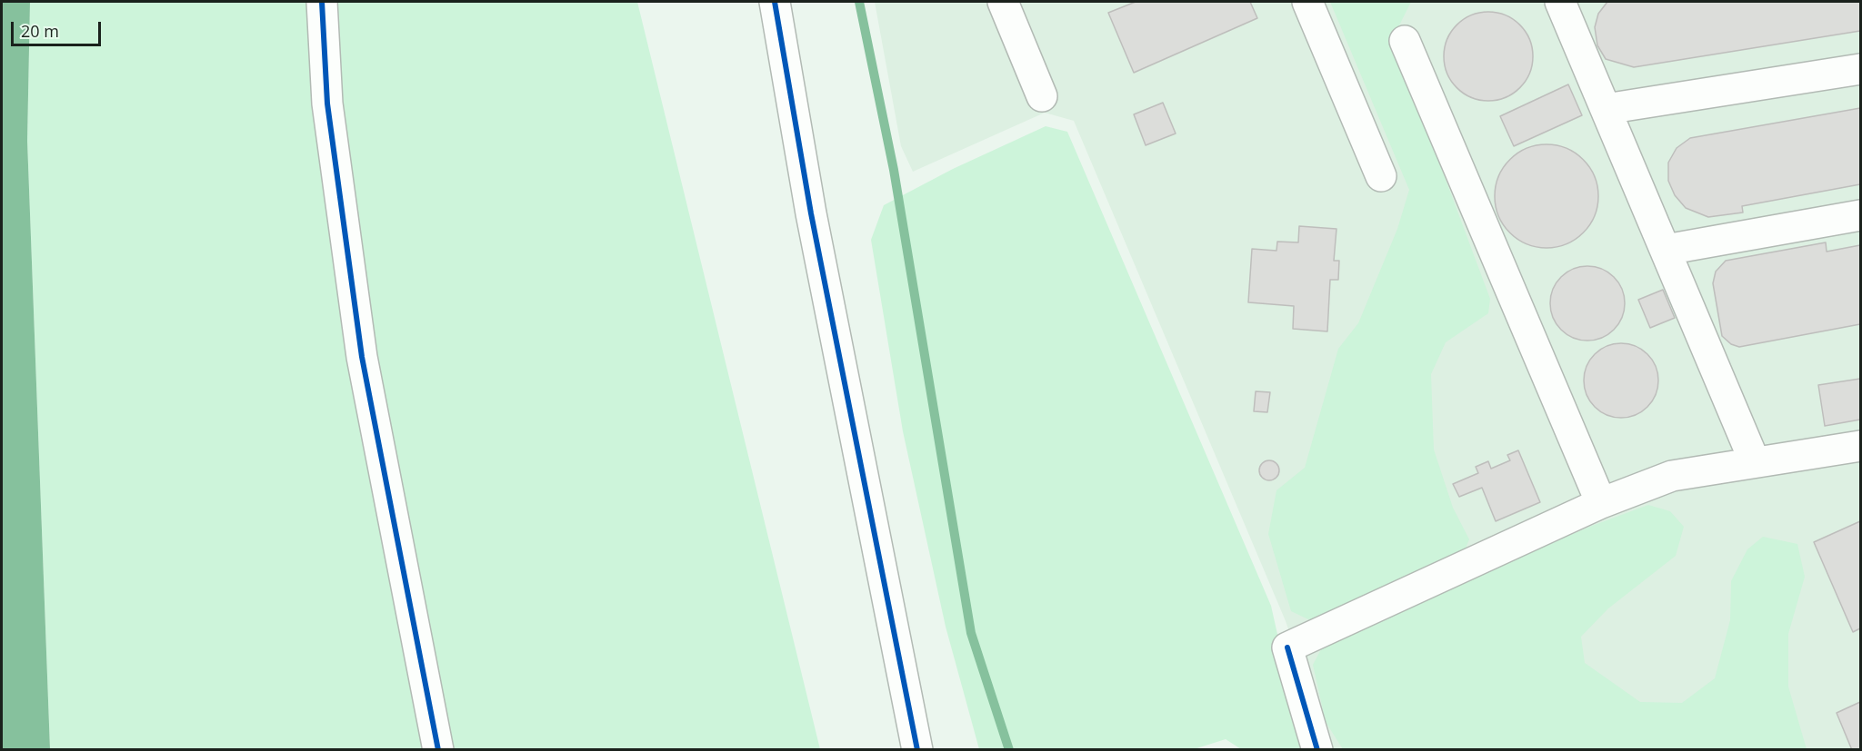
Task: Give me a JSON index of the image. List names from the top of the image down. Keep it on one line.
{"scale_bar":"20 m"}
